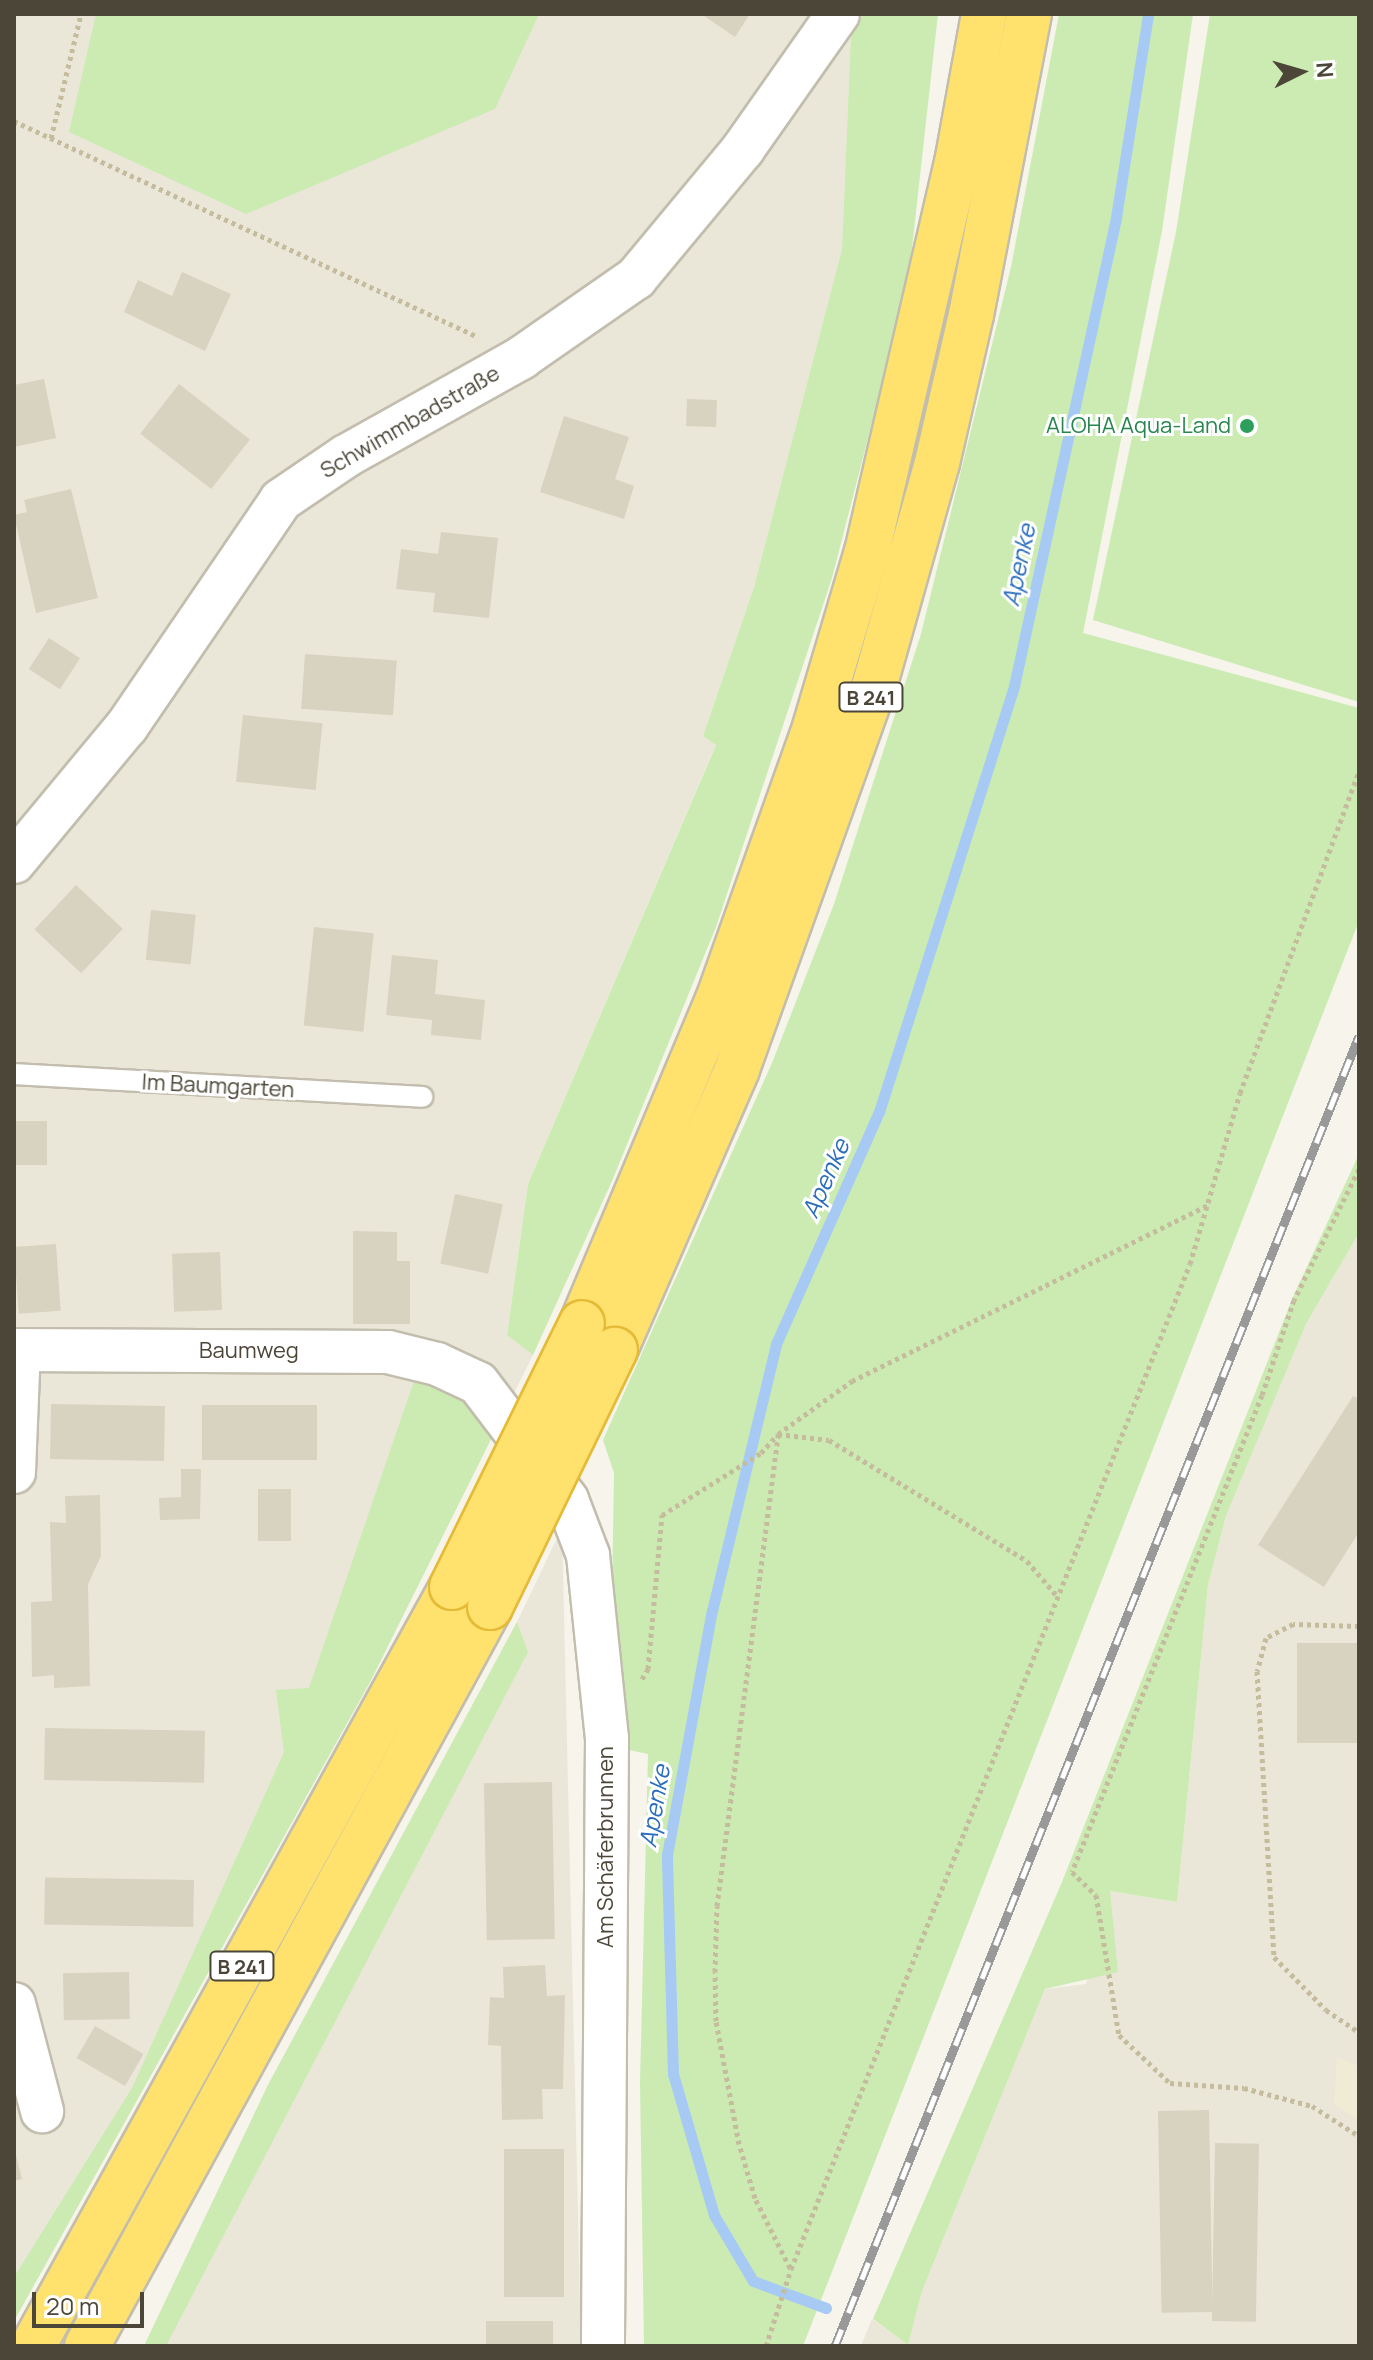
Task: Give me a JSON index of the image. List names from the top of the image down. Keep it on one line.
{"streets":{"highway":["B 241"],"street":["Schwimmbadstraße","Baumweg","Am Schäferbrunnen"],"lane":["Im Baumgarten"]},"crossings":[["Baumweg","Am Schäferbrunnen"]],"water":["Apenke"],"places":["ALOHA Aqua-Land"],"scale_bar":"20 m","north":"right"}
